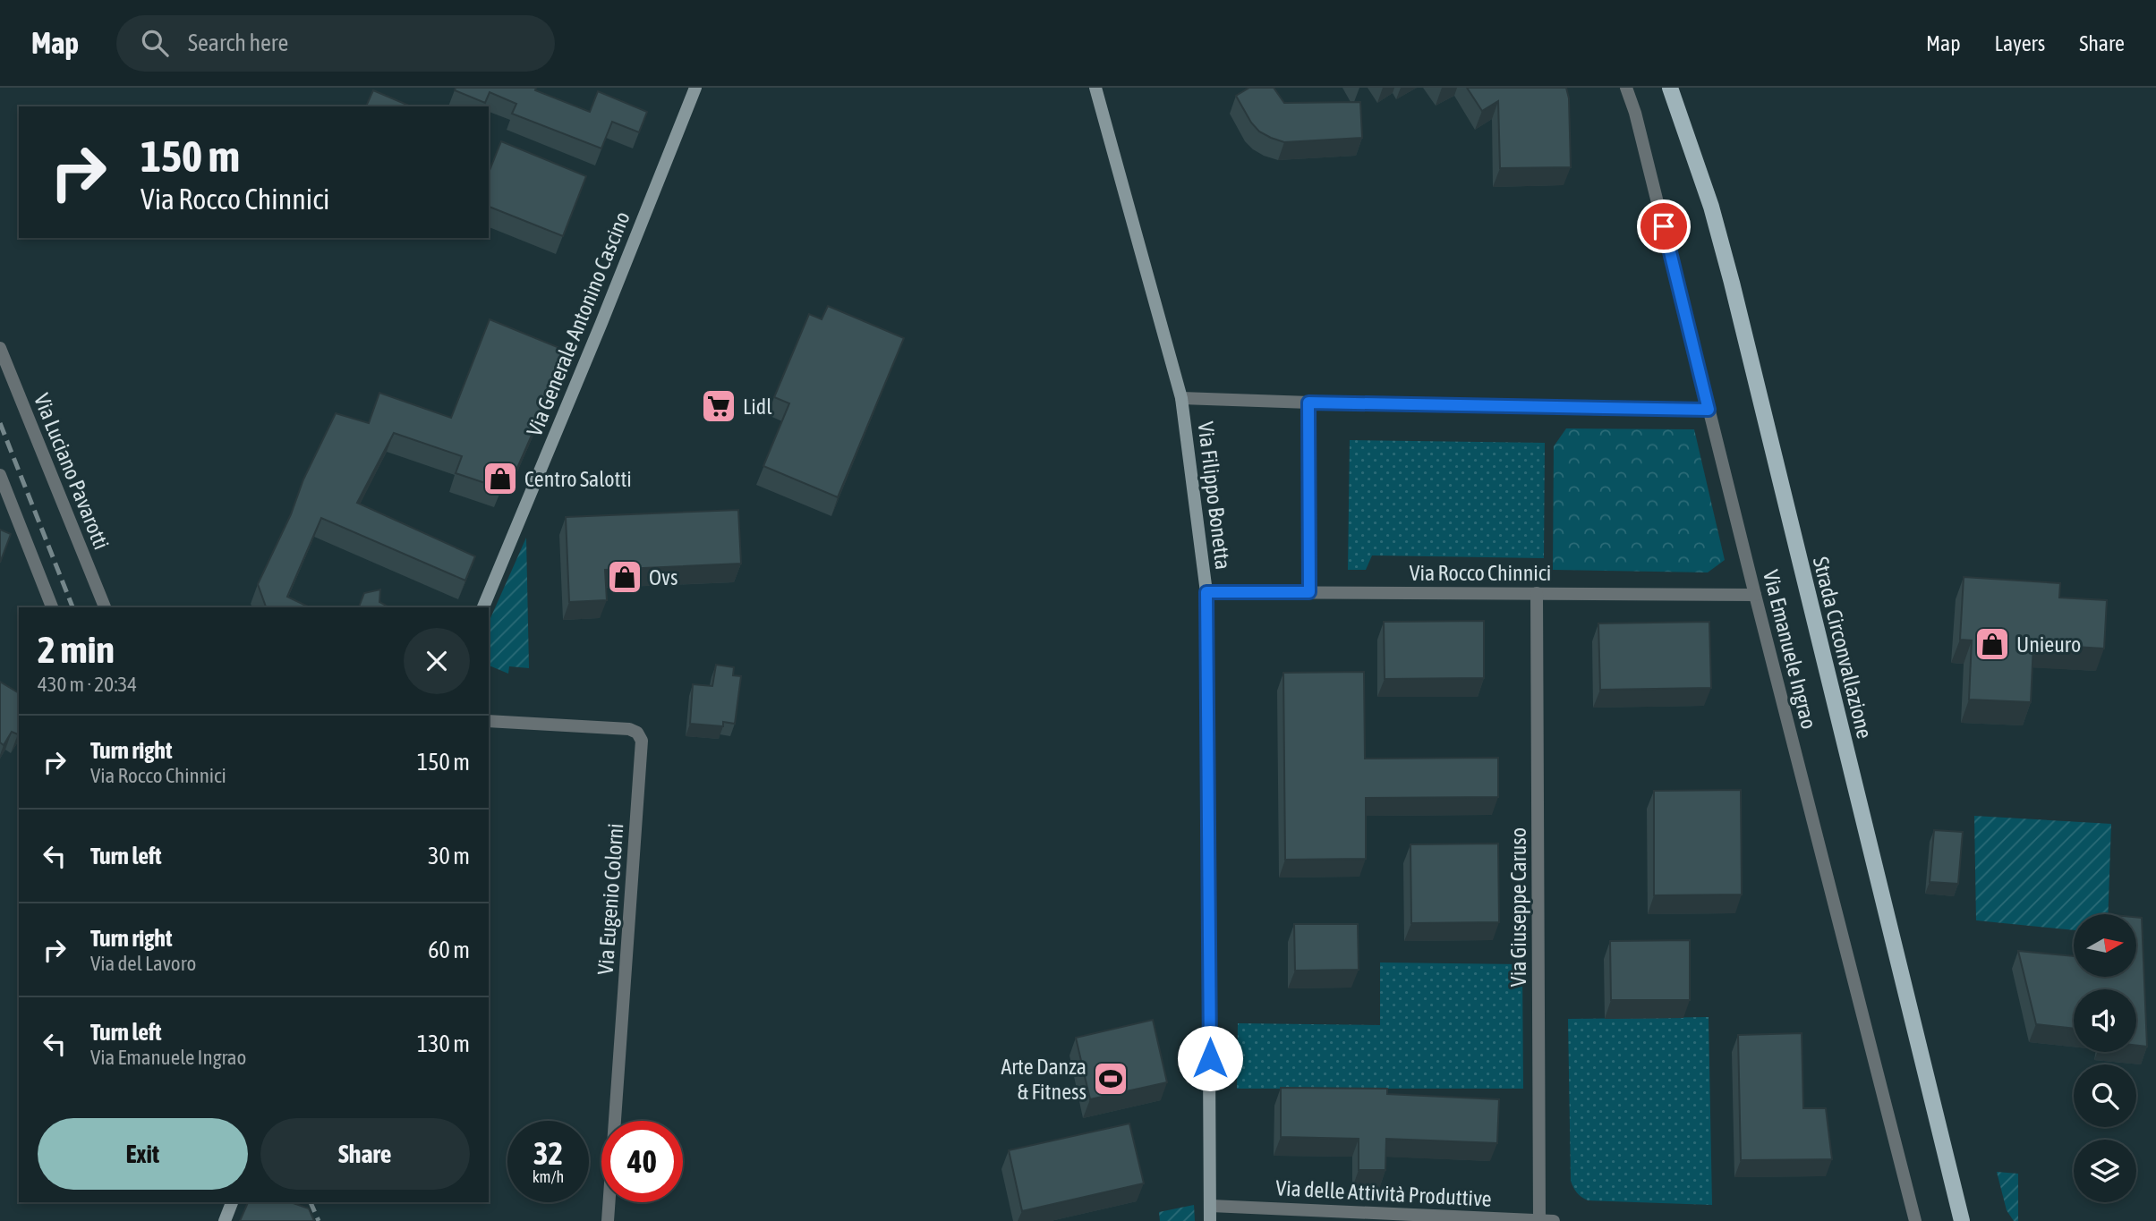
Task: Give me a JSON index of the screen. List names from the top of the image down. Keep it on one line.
{"streets":{"main road":["Strada Circonvallazione"],"street":["Via Generale Antonino Cascino","Via Luciano Pavarotti","Via Filippo Bonetta","Via Rocco Chinnici","Via Emanuele Ingrao","Via Eugenio Colorni","Via Giuseppe Caruso","Via delle Attività Produttive"]},"crossings":[["Via Filippo Bonetta","Via Rocco Chinnici"],["Via Filippo Bonetta","Via delle Attività Produttive"],["Via Rocco Chinnici","Via Emanuele Ingrao"],["Via Rocco Chinnici","Via Giuseppe Caruso"],["Via Giuseppe Caruso","Via delle Attività Produttive"]],"places":{"supermarket":["Lidl"],"shop":["Centro Salotti","Ovs","Unieuro"],"sports":["Arte Danza & Fitness"]},"north":"right","page":{"header":"Map","search":"Search here","nav":["Map","Layers","Share"],"turn":["150 m","Via Rocco Chinnici"],"heading":["2 min","430 m · 20:34"],"list":[{"name":"Turn right","note":"Via Rocco Chinnici","value":"150 m"},{"name":"Turn left","value":"30 m"},{"name":"Turn right","note":"Via del Lavoro","value":"60 m"},{"name":"Turn left","note":"Via Emanuele Ingrao","value":"130 m"}],"buttons":["Exit","Share"],"speed":"32 km/h","limit":"40"}}
